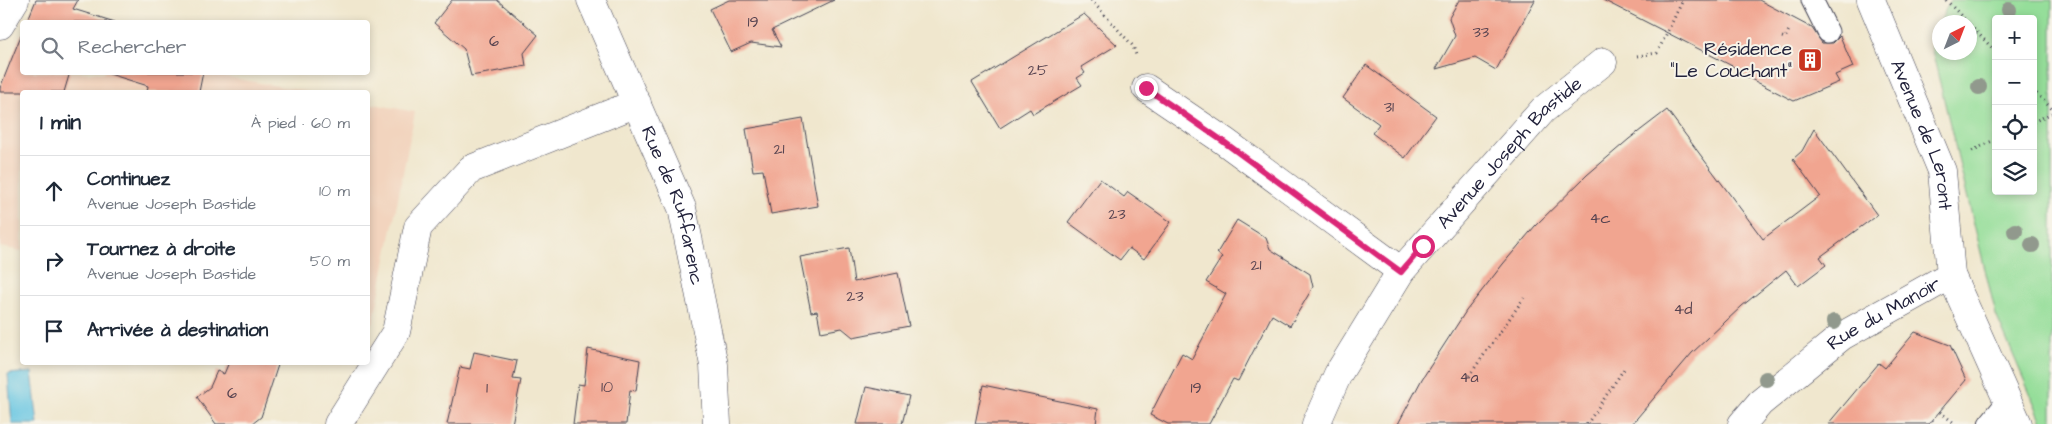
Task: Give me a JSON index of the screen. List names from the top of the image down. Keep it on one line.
{"streets":{"street":["Avenue de Leront","Avenue Joseph Bastide","Rue de Ruffarenc","Rue du Manoir"]},"crossings":[["Avenue de Leront","Rue du Manoir"]],"places":{"building":["Résidence \"Le Couchant\""]},"house_numbers":["19","33","6","25","31","21","23","4c","21","23","4d","4a","10","1","19","6"],"north":"top right","page":{"map_buttons":["+","−"],"search":"Rechercher","heading":["1 min","À pied · 60 m"],"list":[["Continuez","Avenue Joseph Bastide","10 m"],["Tournez à droite","Avenue Joseph Bastide","50 m"],"Arrivée à destination"]}}
